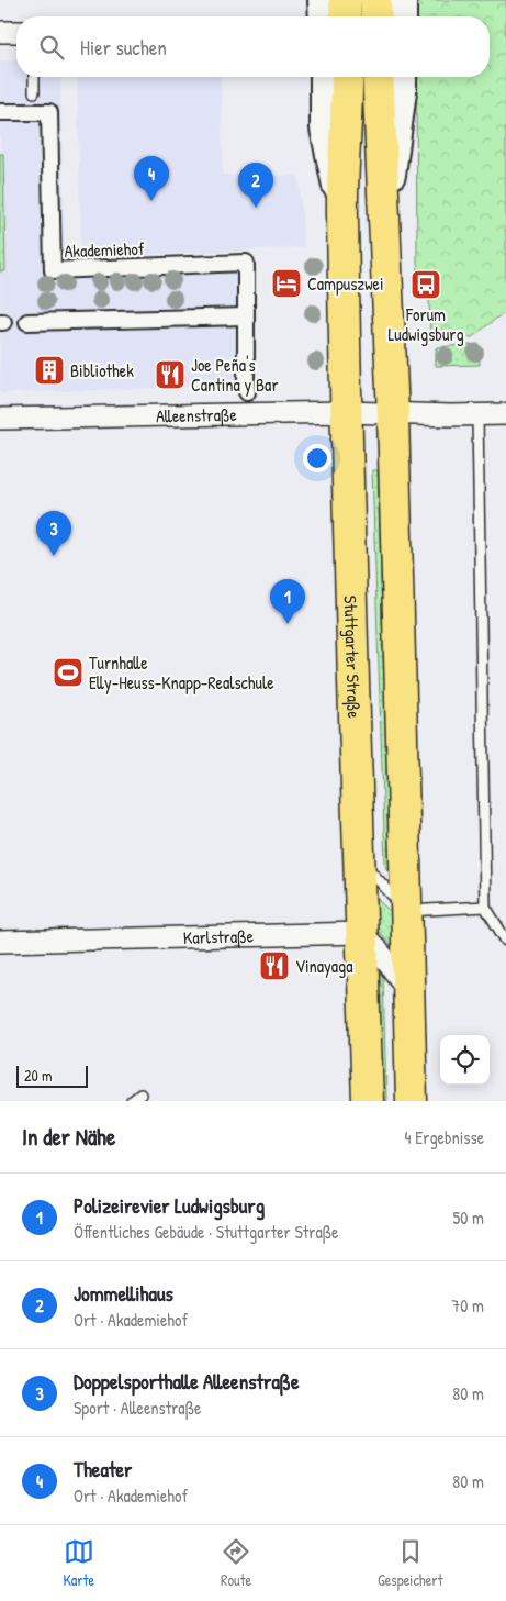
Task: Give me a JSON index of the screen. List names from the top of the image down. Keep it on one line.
{"streets":{"main road":["Stuttgarter Straße"],"street":["Akademiehof","Alleenstraße","Karlstraße"]},"crossings":[["Alleenstraße","Stuttgarter Straße"],["Stuttgarter Straße","Karlstraße"]],"places":{"hotel":["Campuszwei"],"bus stop":["Forum Ludwigsburg"],"building":["Bibliothek"],"restaurant":["Joe Peña's Cantina y Bar","Vinayaga"],"sports":["Turnhalle Elly-Heuss-Knapp-Realschule"]},"scale_bar":"20 m","page":{"search":"Hier suchen","pins":["4","2","3","1"],"scale":"20 m","heading":["In der Nähe","4 Ergebnisse"],"list":[{"mark":"1","name":"Polizeirevier Ludwigsburg","note":"Öffentliches Gebäude · Stuttgarter Straße","value":"50 m"},{"mark":"2","name":"Jommellihaus","note":"Ort · Akademiehof","value":"70 m"},{"mark":"3","name":"Doppelsporthalle Alleenstraße","note":"Sport · Alleenstraße","value":"80 m"},{"mark":"4","name":"Theater","note":"Ort · Akademiehof","value":"80 m"}],"nav":["Karte","Route","Gespeichert"]}}
